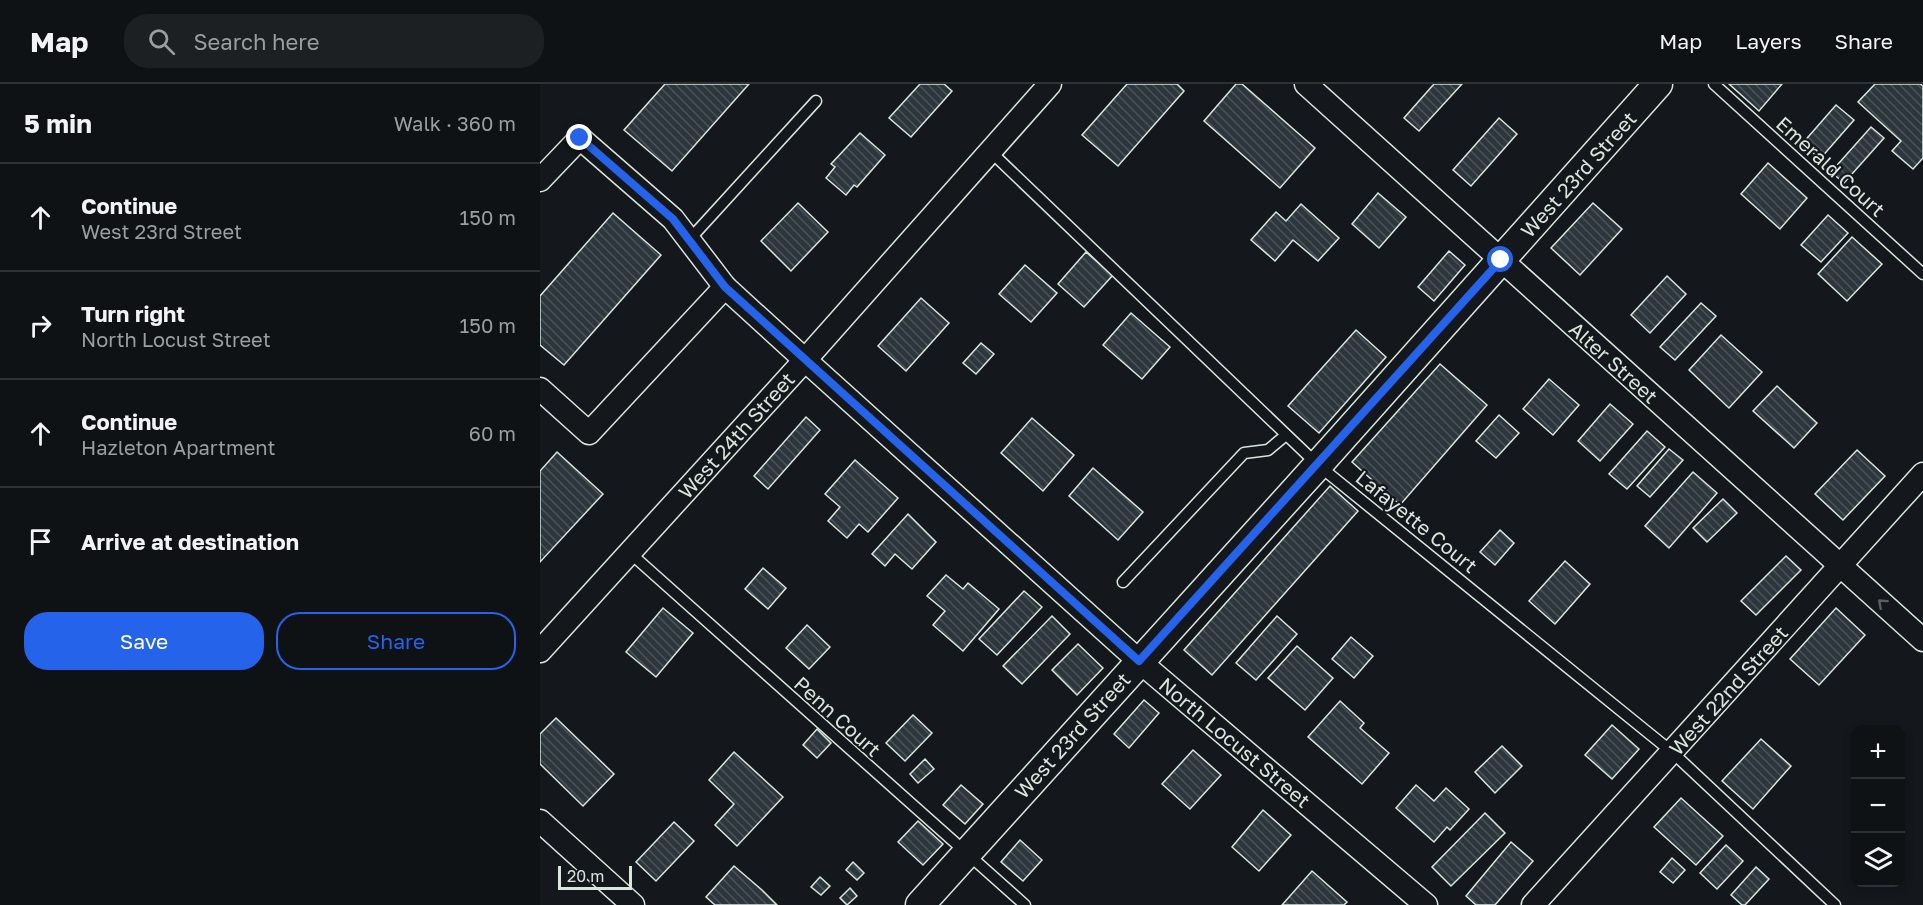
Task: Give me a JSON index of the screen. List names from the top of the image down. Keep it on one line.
{"streets":{"street":["West 23rd Street","Alter Street","West 24th Street","West 22nd Street","North Locust Street"],"lane":["Emerald Court","Lafayette Court","Penn Court"]},"crossings":[["West 23rd Street","Alter Street"],["West 23rd Street","Lafayette Court"],["West 23rd Street","Penn Court"],["West 23rd Street","North Locust Street"],["Alter Street","West 22nd Street"],["West 24th Street","Lafayette Court"],["West 24th Street","Penn Court"],["West 24th Street","North Locust Street"],["Lafayette Court","West 22nd Street"]],"scale_bar":"20 m","page":{"header":"Map","search":"Search here","nav":["Map","Layers","Share"],"heading":["5 min","Walk · 360 m"],"list":[["Continue","West 23rd Street","150 m"],["Turn right","North Locust Street","150 m"],["Continue","Hazleton Apartment","60 m"],"Arrive at destination"],"buttons":["Save","Share"],"map_buttons":["+","−"],"scale":"20 m"}}
